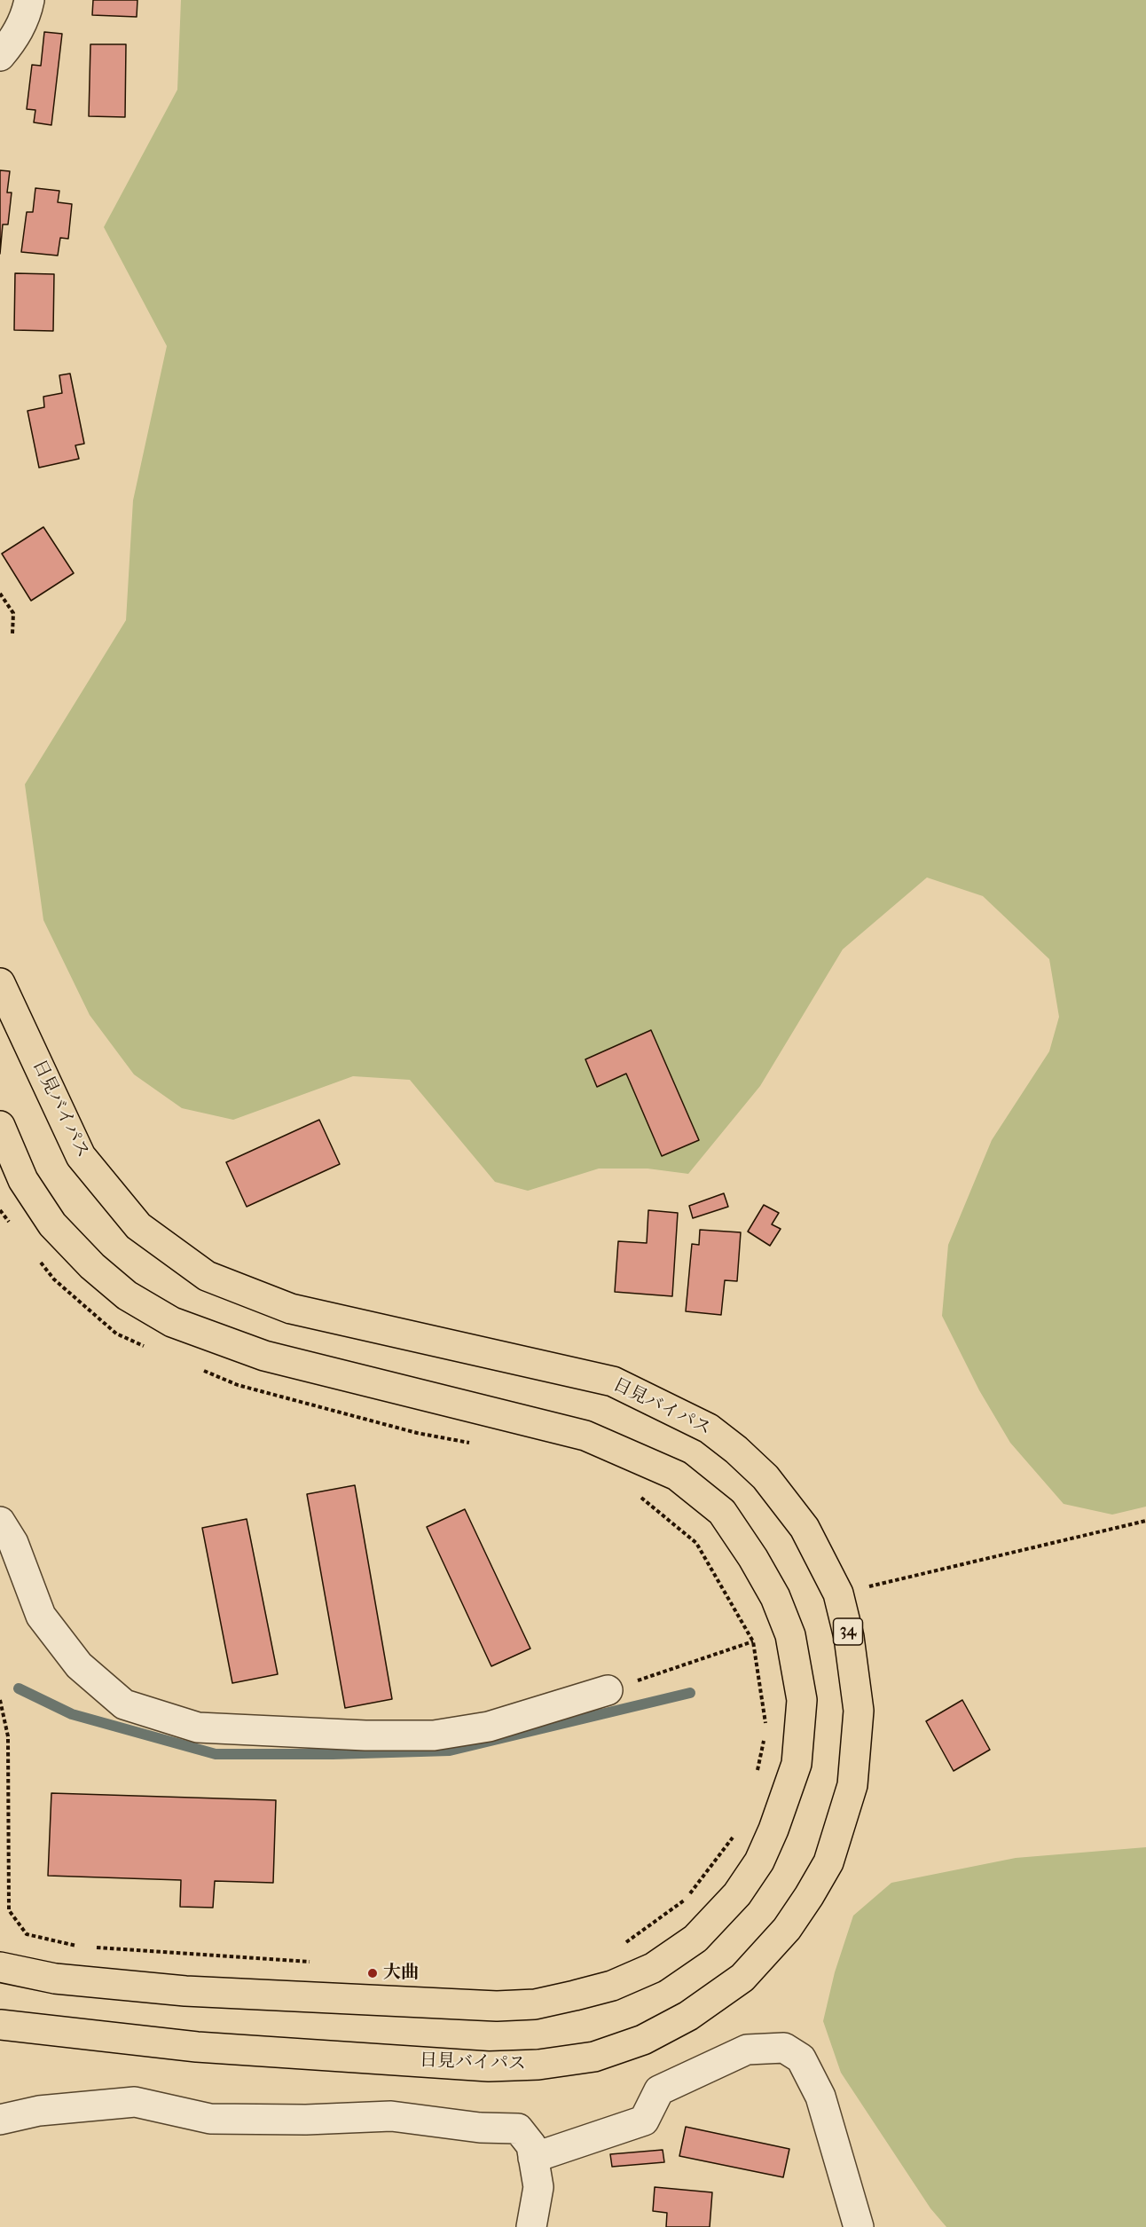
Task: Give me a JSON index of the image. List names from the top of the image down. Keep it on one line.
{"streets":{"highway":["日見バイパス","34"]},"places":["大曲"]}
